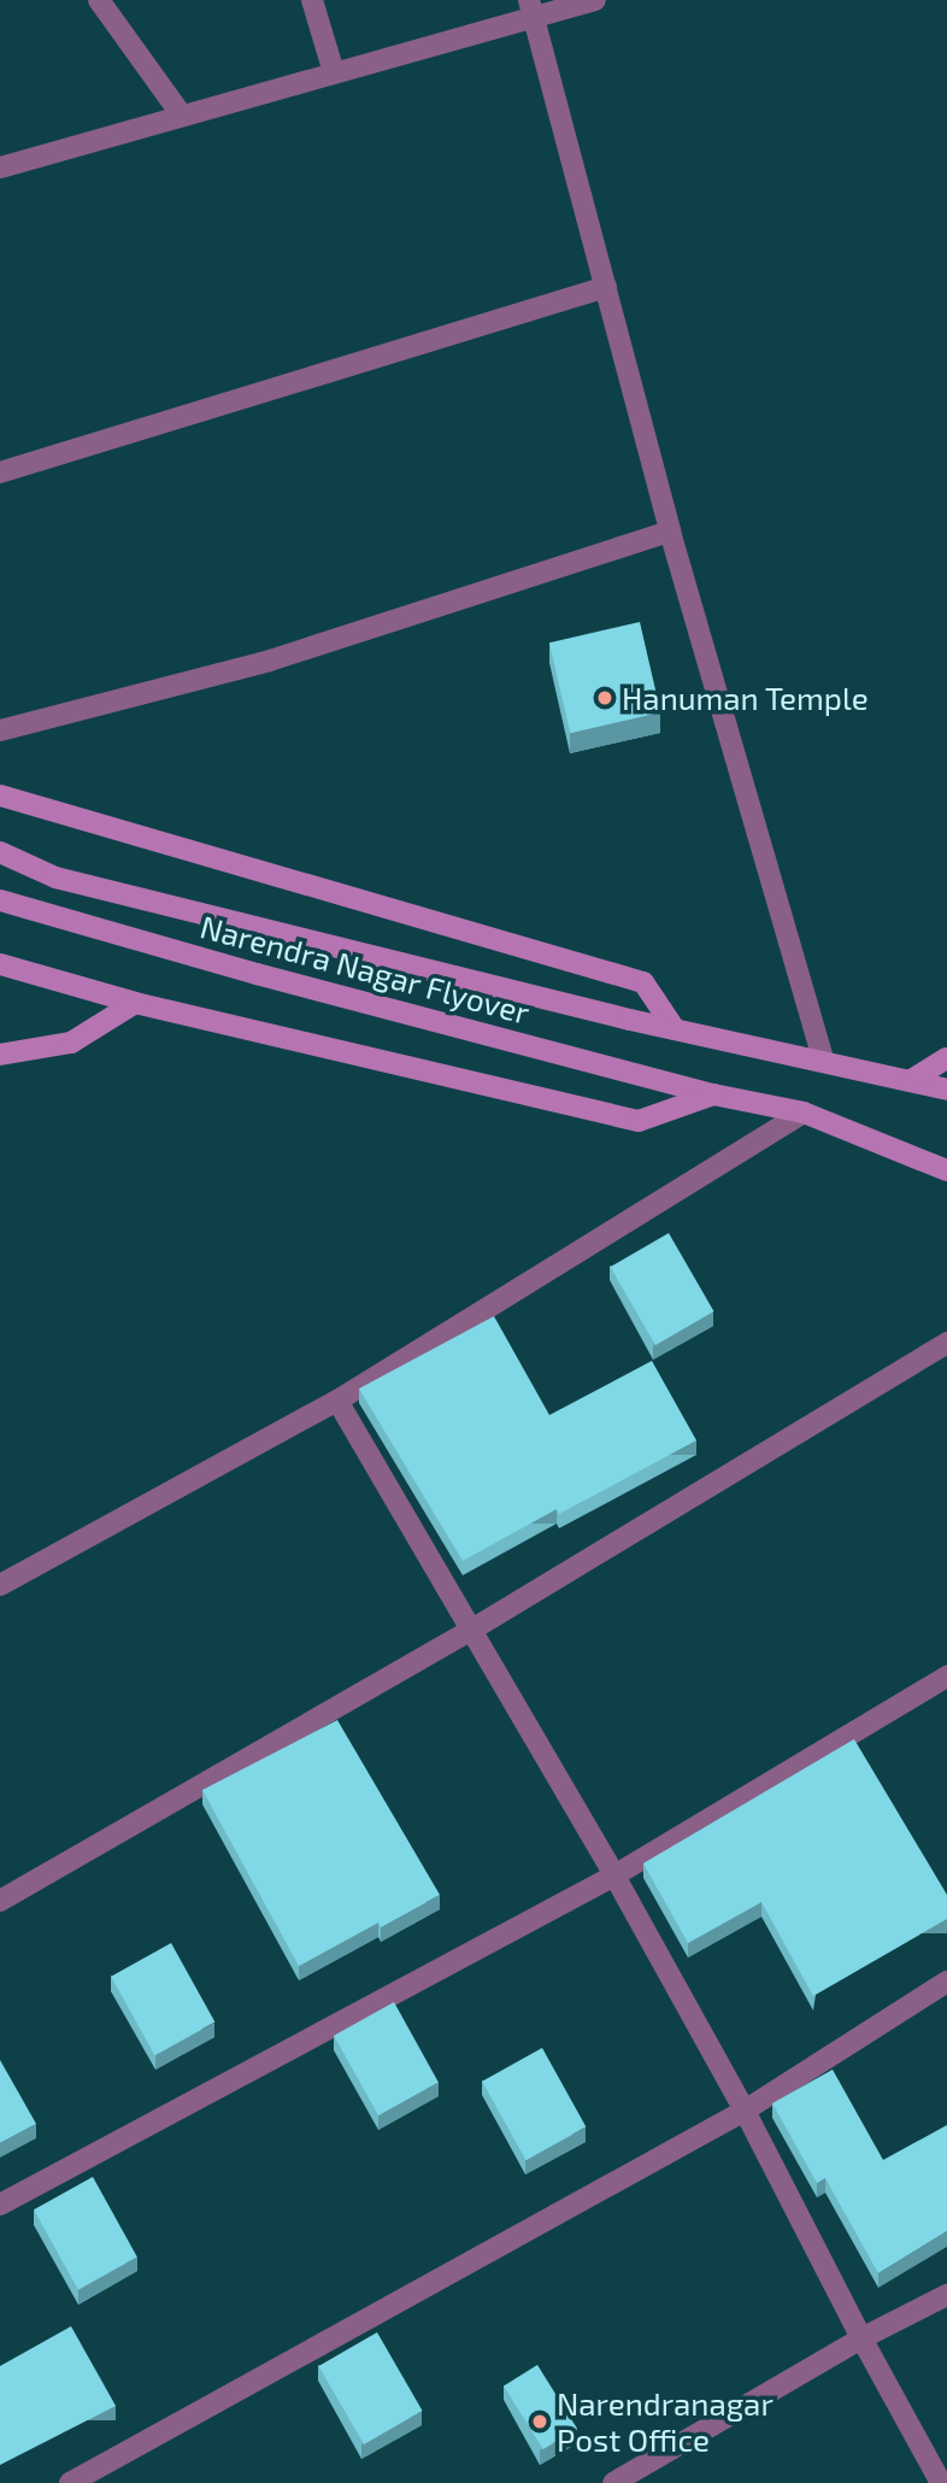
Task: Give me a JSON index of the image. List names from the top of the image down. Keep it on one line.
{"streets":{"main road":["Narendra Nagar Flyover"]},"places":["Hanuman Temple","Narendranagar Post Office"]}
